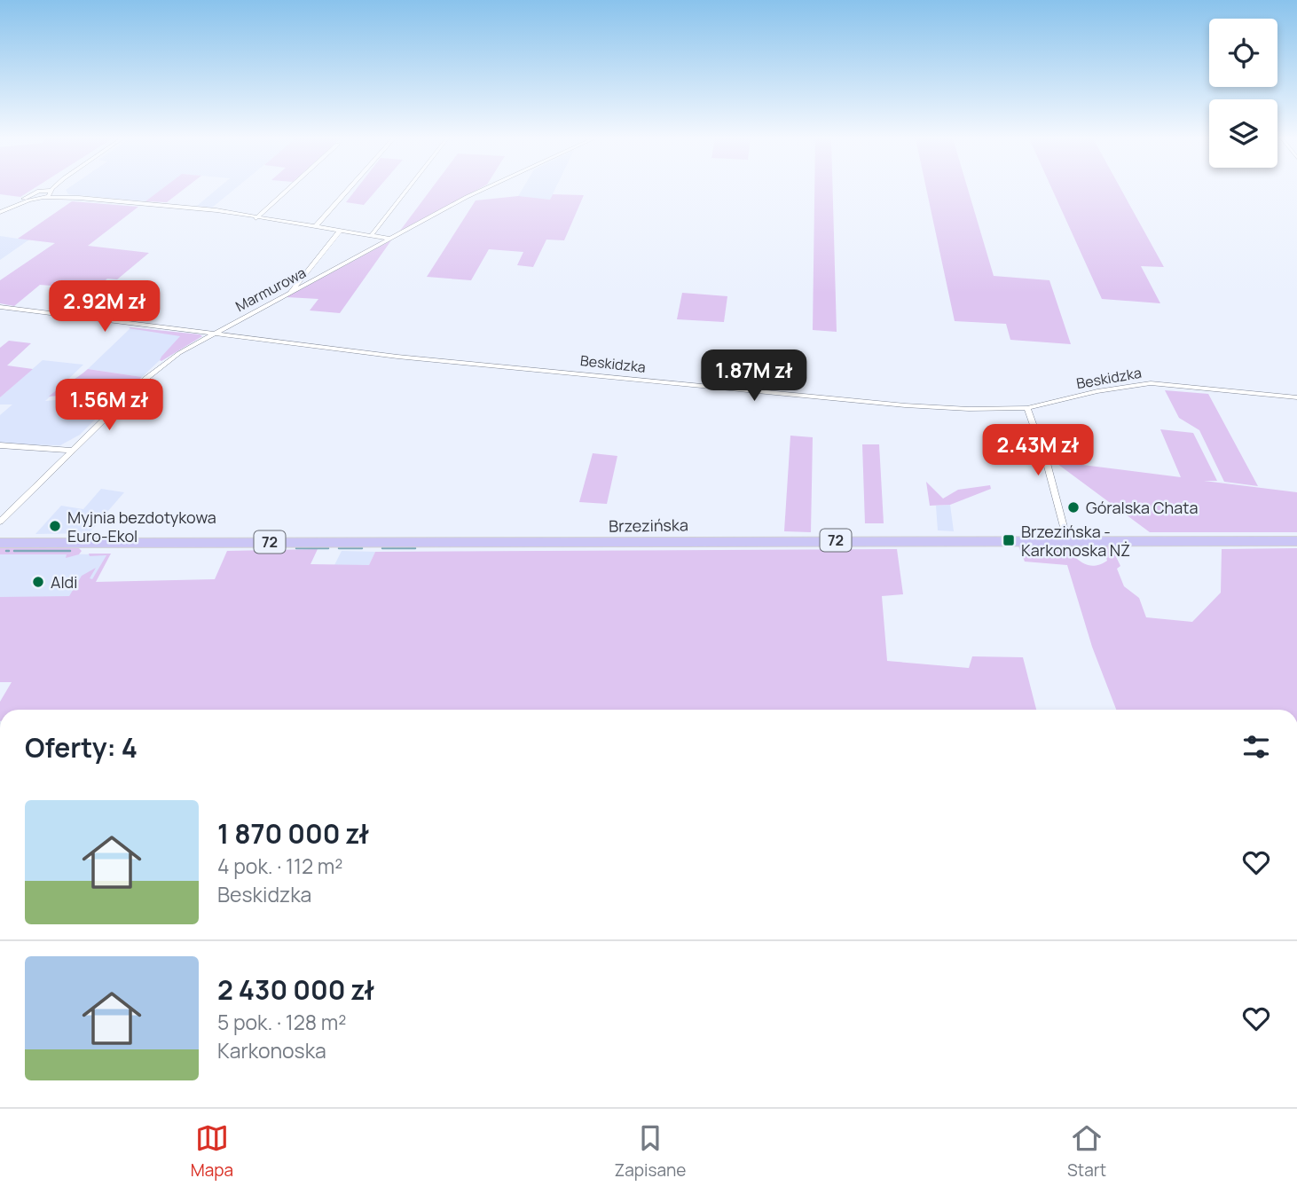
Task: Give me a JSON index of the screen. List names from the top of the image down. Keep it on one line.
{"streets":{"main road":["Brzezińska","72"],"street":["Marmurowa","Beskidzka"]},"crossings":[["Marmurowa","Beskidzka"]],"places":{"other":["Góralska Chata","Myjnia bezdotykowa Euro-Ekol","Aldi"],"transit":["Brzezińska - Karkonoska NŻ"]},"page":{"price":["2.92M zł","1.87M zł","1.56M zł","2.43M zł"],"heading":"Oferty: 4","list":[{"name":"1 870 000 zł","note":"4 pok. · 112 m² · Beskidzka"},{"name":"2 430 000 zł","note":"5 pok. · 128 m² · Karkonoska"}],"tabs":["Mapa","Zapisane","Start"]}}
